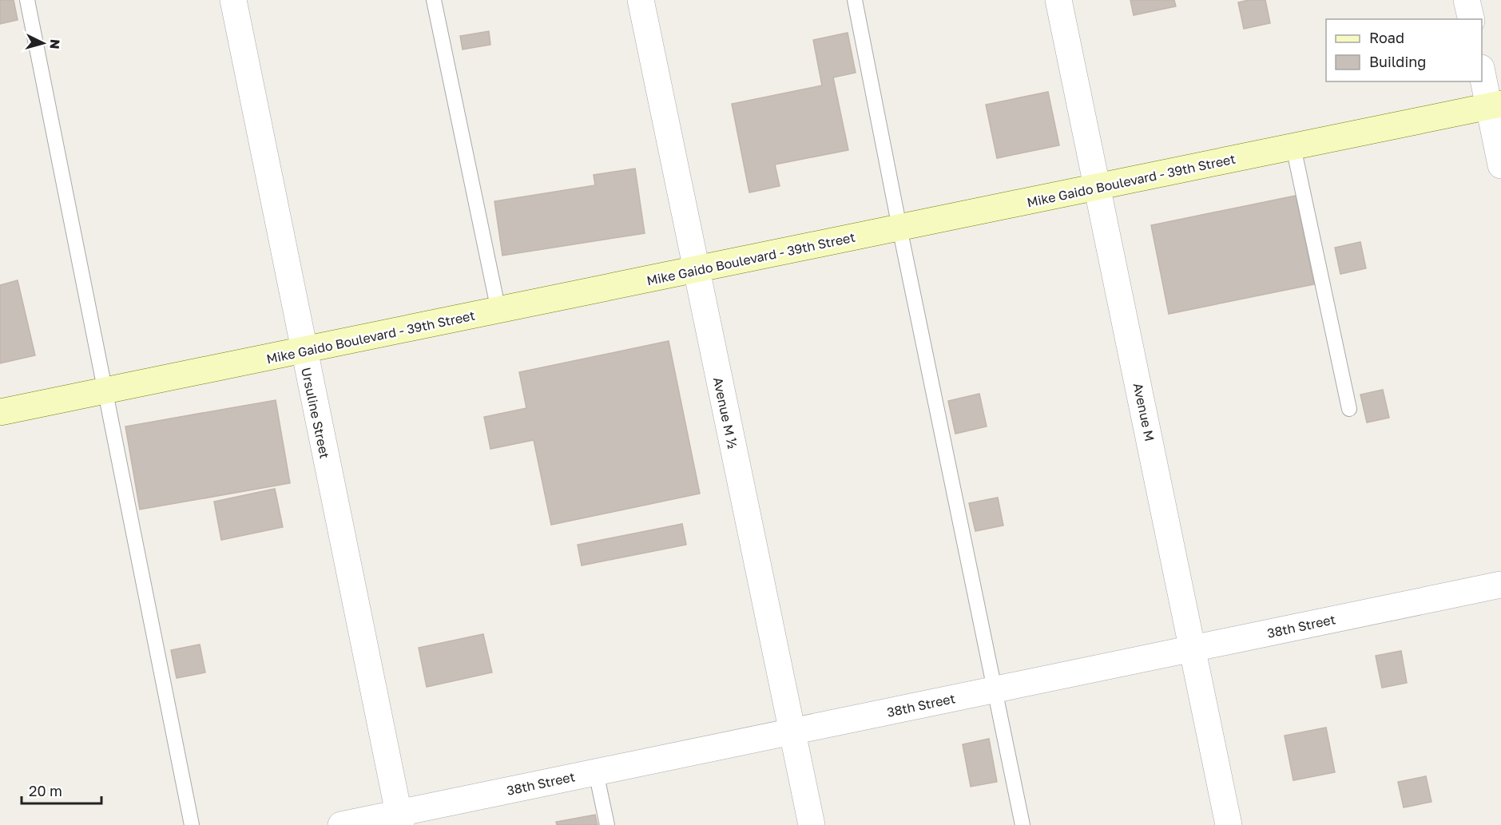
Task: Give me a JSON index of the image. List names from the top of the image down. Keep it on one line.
{"streets":{"main road":["Mike Gaido Boulevard - 39th Street"],"street":["Avenue M","Ursuline Street","Avenue M ½","38th Street"]},"crossings":[["Mike Gaido Boulevard - 39th Street","Avenue M"],["Mike Gaido Boulevard - 39th Street","Ursuline Street"],["Mike Gaido Boulevard - 39th Street","Avenue M ½"],["Avenue M","38th Street"],["Ursuline Street","38th Street"],["Avenue M ½","38th Street"]],"legend":["Road","Building"],"scale_bar":"20 m","north":"right"}
